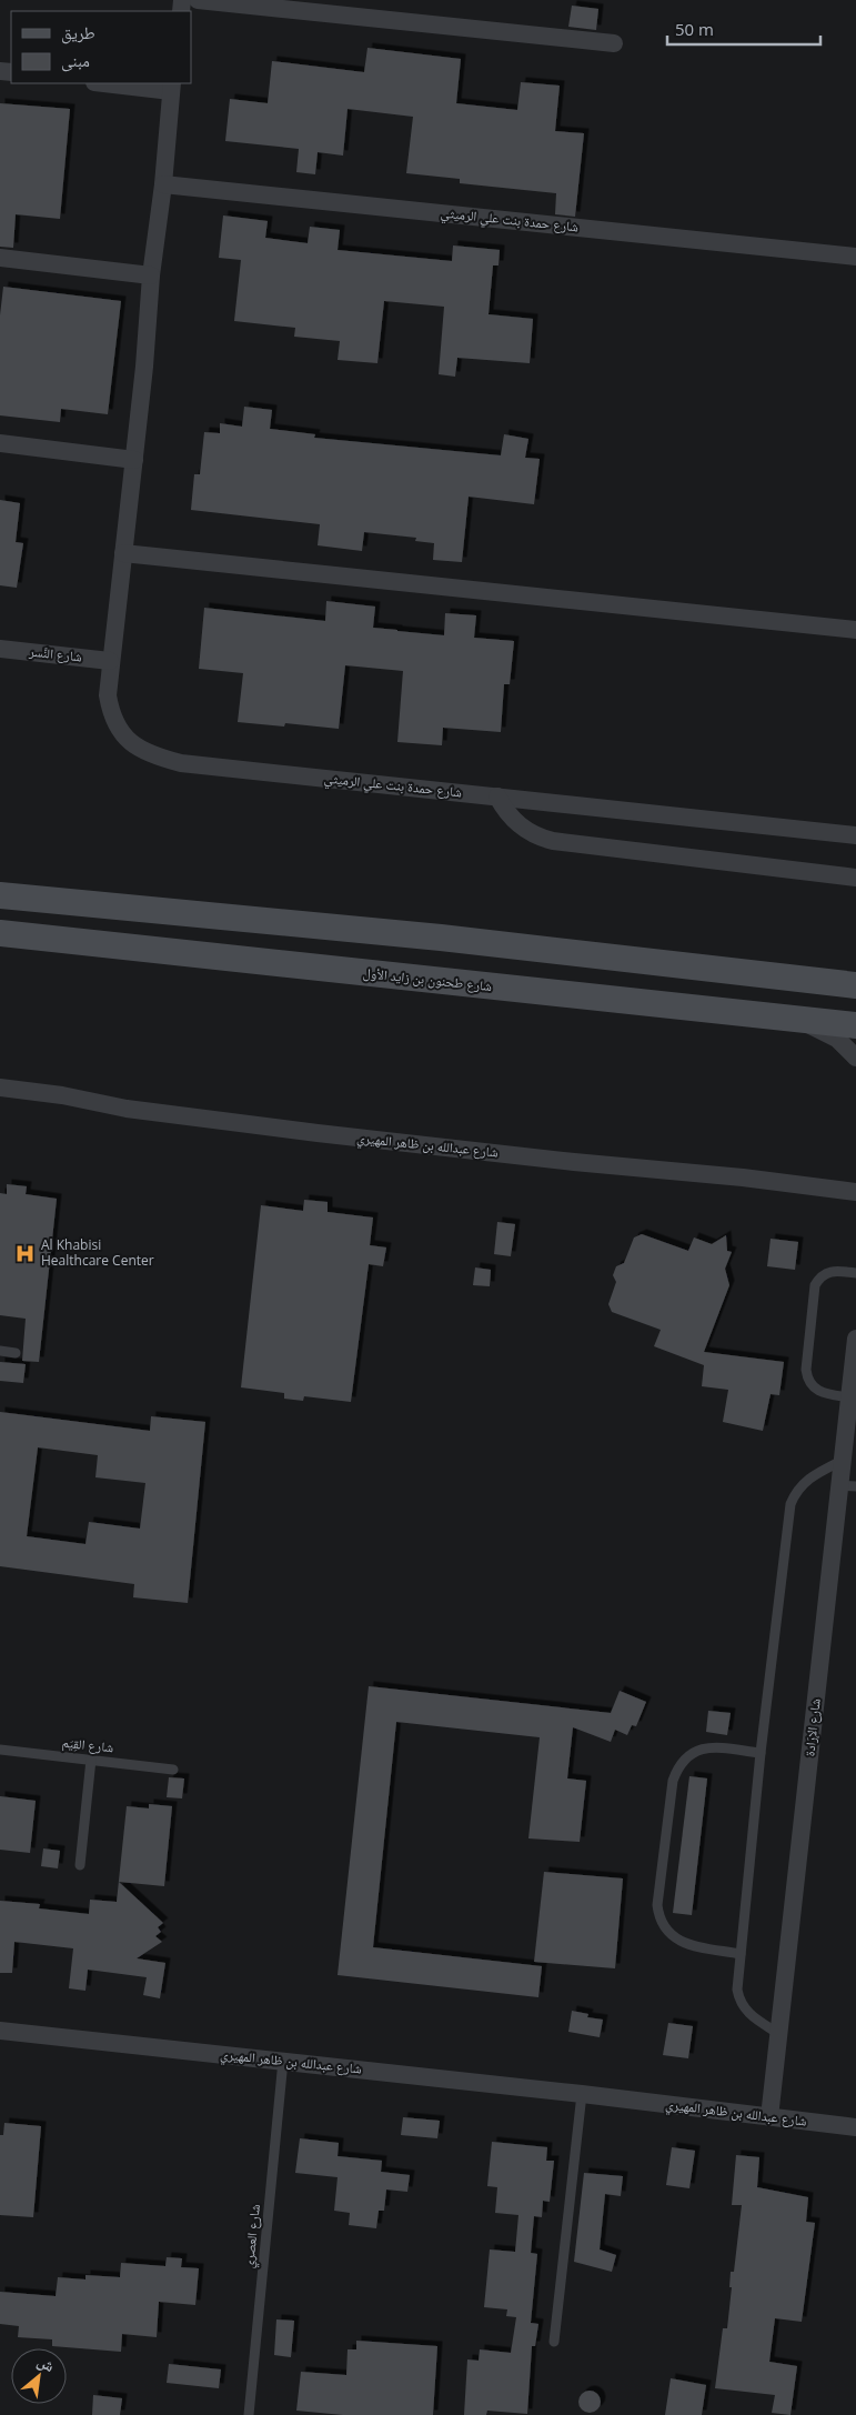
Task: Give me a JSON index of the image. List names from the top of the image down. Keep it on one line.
{"streets":{"street":["شارع حمدة بنت علي الرميثي","شارع النَّسر","شارع طحنون بن زايد الأول","شارع عبدالله بن ظاهر المهيري","شارع الإرَادة"],"lane":["شارع القِيَم","شارع العصري"]},"crossings":[["شارع حمدة بنت علي الرميثي","شارع النَّسر"],["شارع عبدالله بن ظاهر المهيري","شارع الإرَادة"],["شارع عبدالله بن ظاهر المهيري","شارع العصري"]],"places":{"hospital":["Al Khabisi Healthcare Center"]},"legend":["طريق","مبنى"],"scale_bar":"50 m","north":"top right"}
